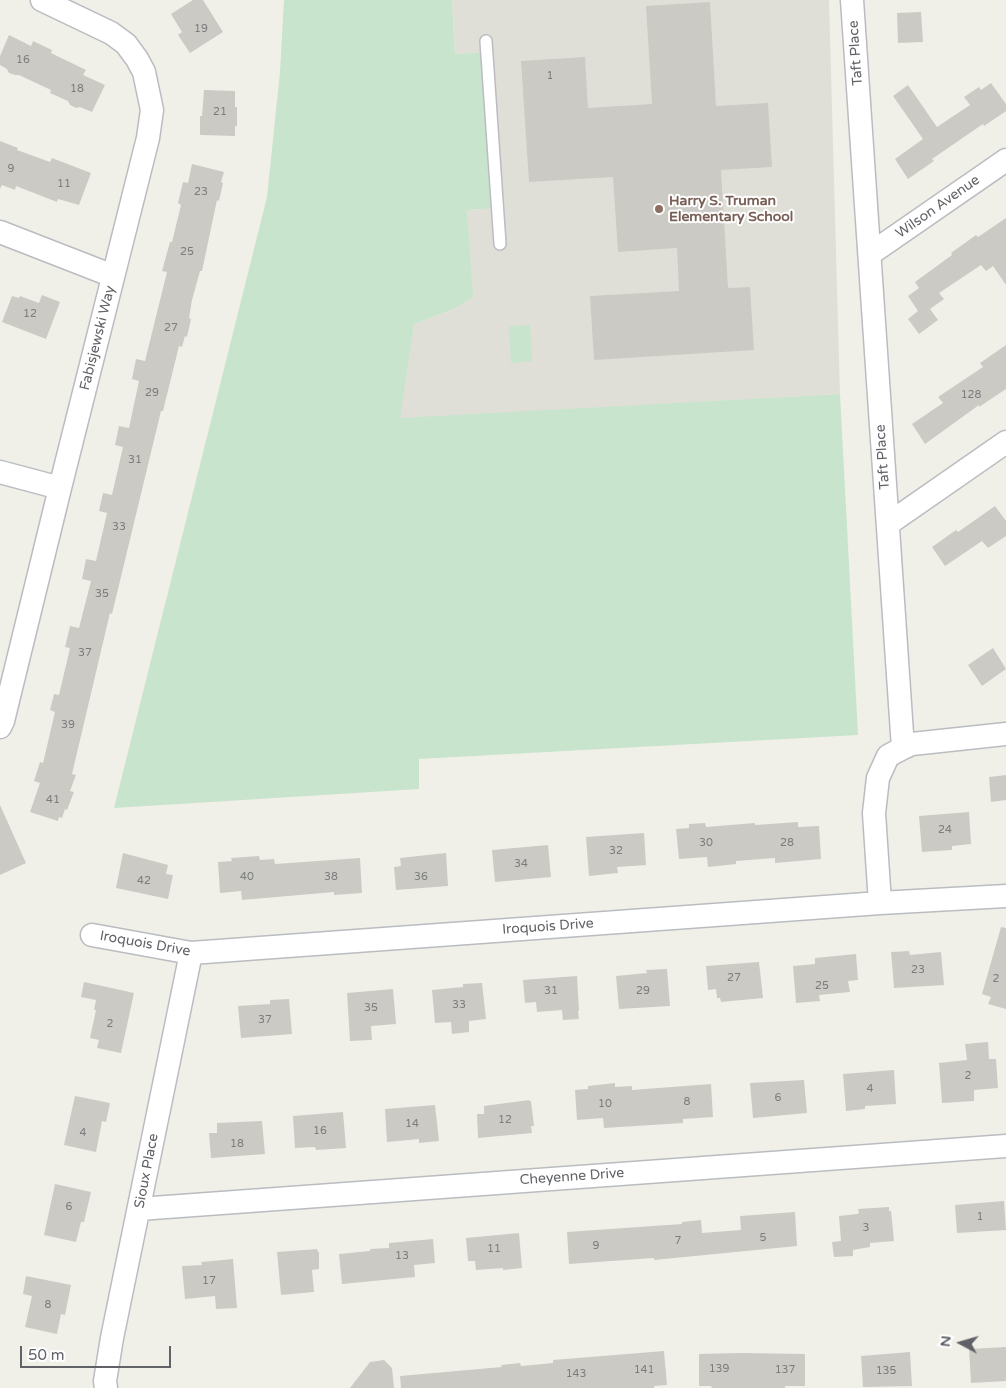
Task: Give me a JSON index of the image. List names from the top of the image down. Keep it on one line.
{"streets":{"street":["Taft Place","Wilson Avenue","Fabisjewski Way","Iroquois Drive","Sioux Place","Cheyenne Drive"]},"crossings":[["Taft Place","Wilson Avenue"],["Iroquois Drive","Sioux Place"],["Sioux Place","Cheyenne Drive"]],"places":["Harry S. Truman Elementary School"],"house_numbers":["19","16","1","18","21","9","11","23","25","12","27","29","128","31","33","35","37","39","41","24","30","28","32","34","40","38","36","42","23","27","2","25","31","29","33","35","37","2","2","4","6","8","10","12","14","16","4","18","6","1","3","5","7","9","11","13","17","8","139","141","137","135","143"],"scale_bar":"50 m","north":"left"}
